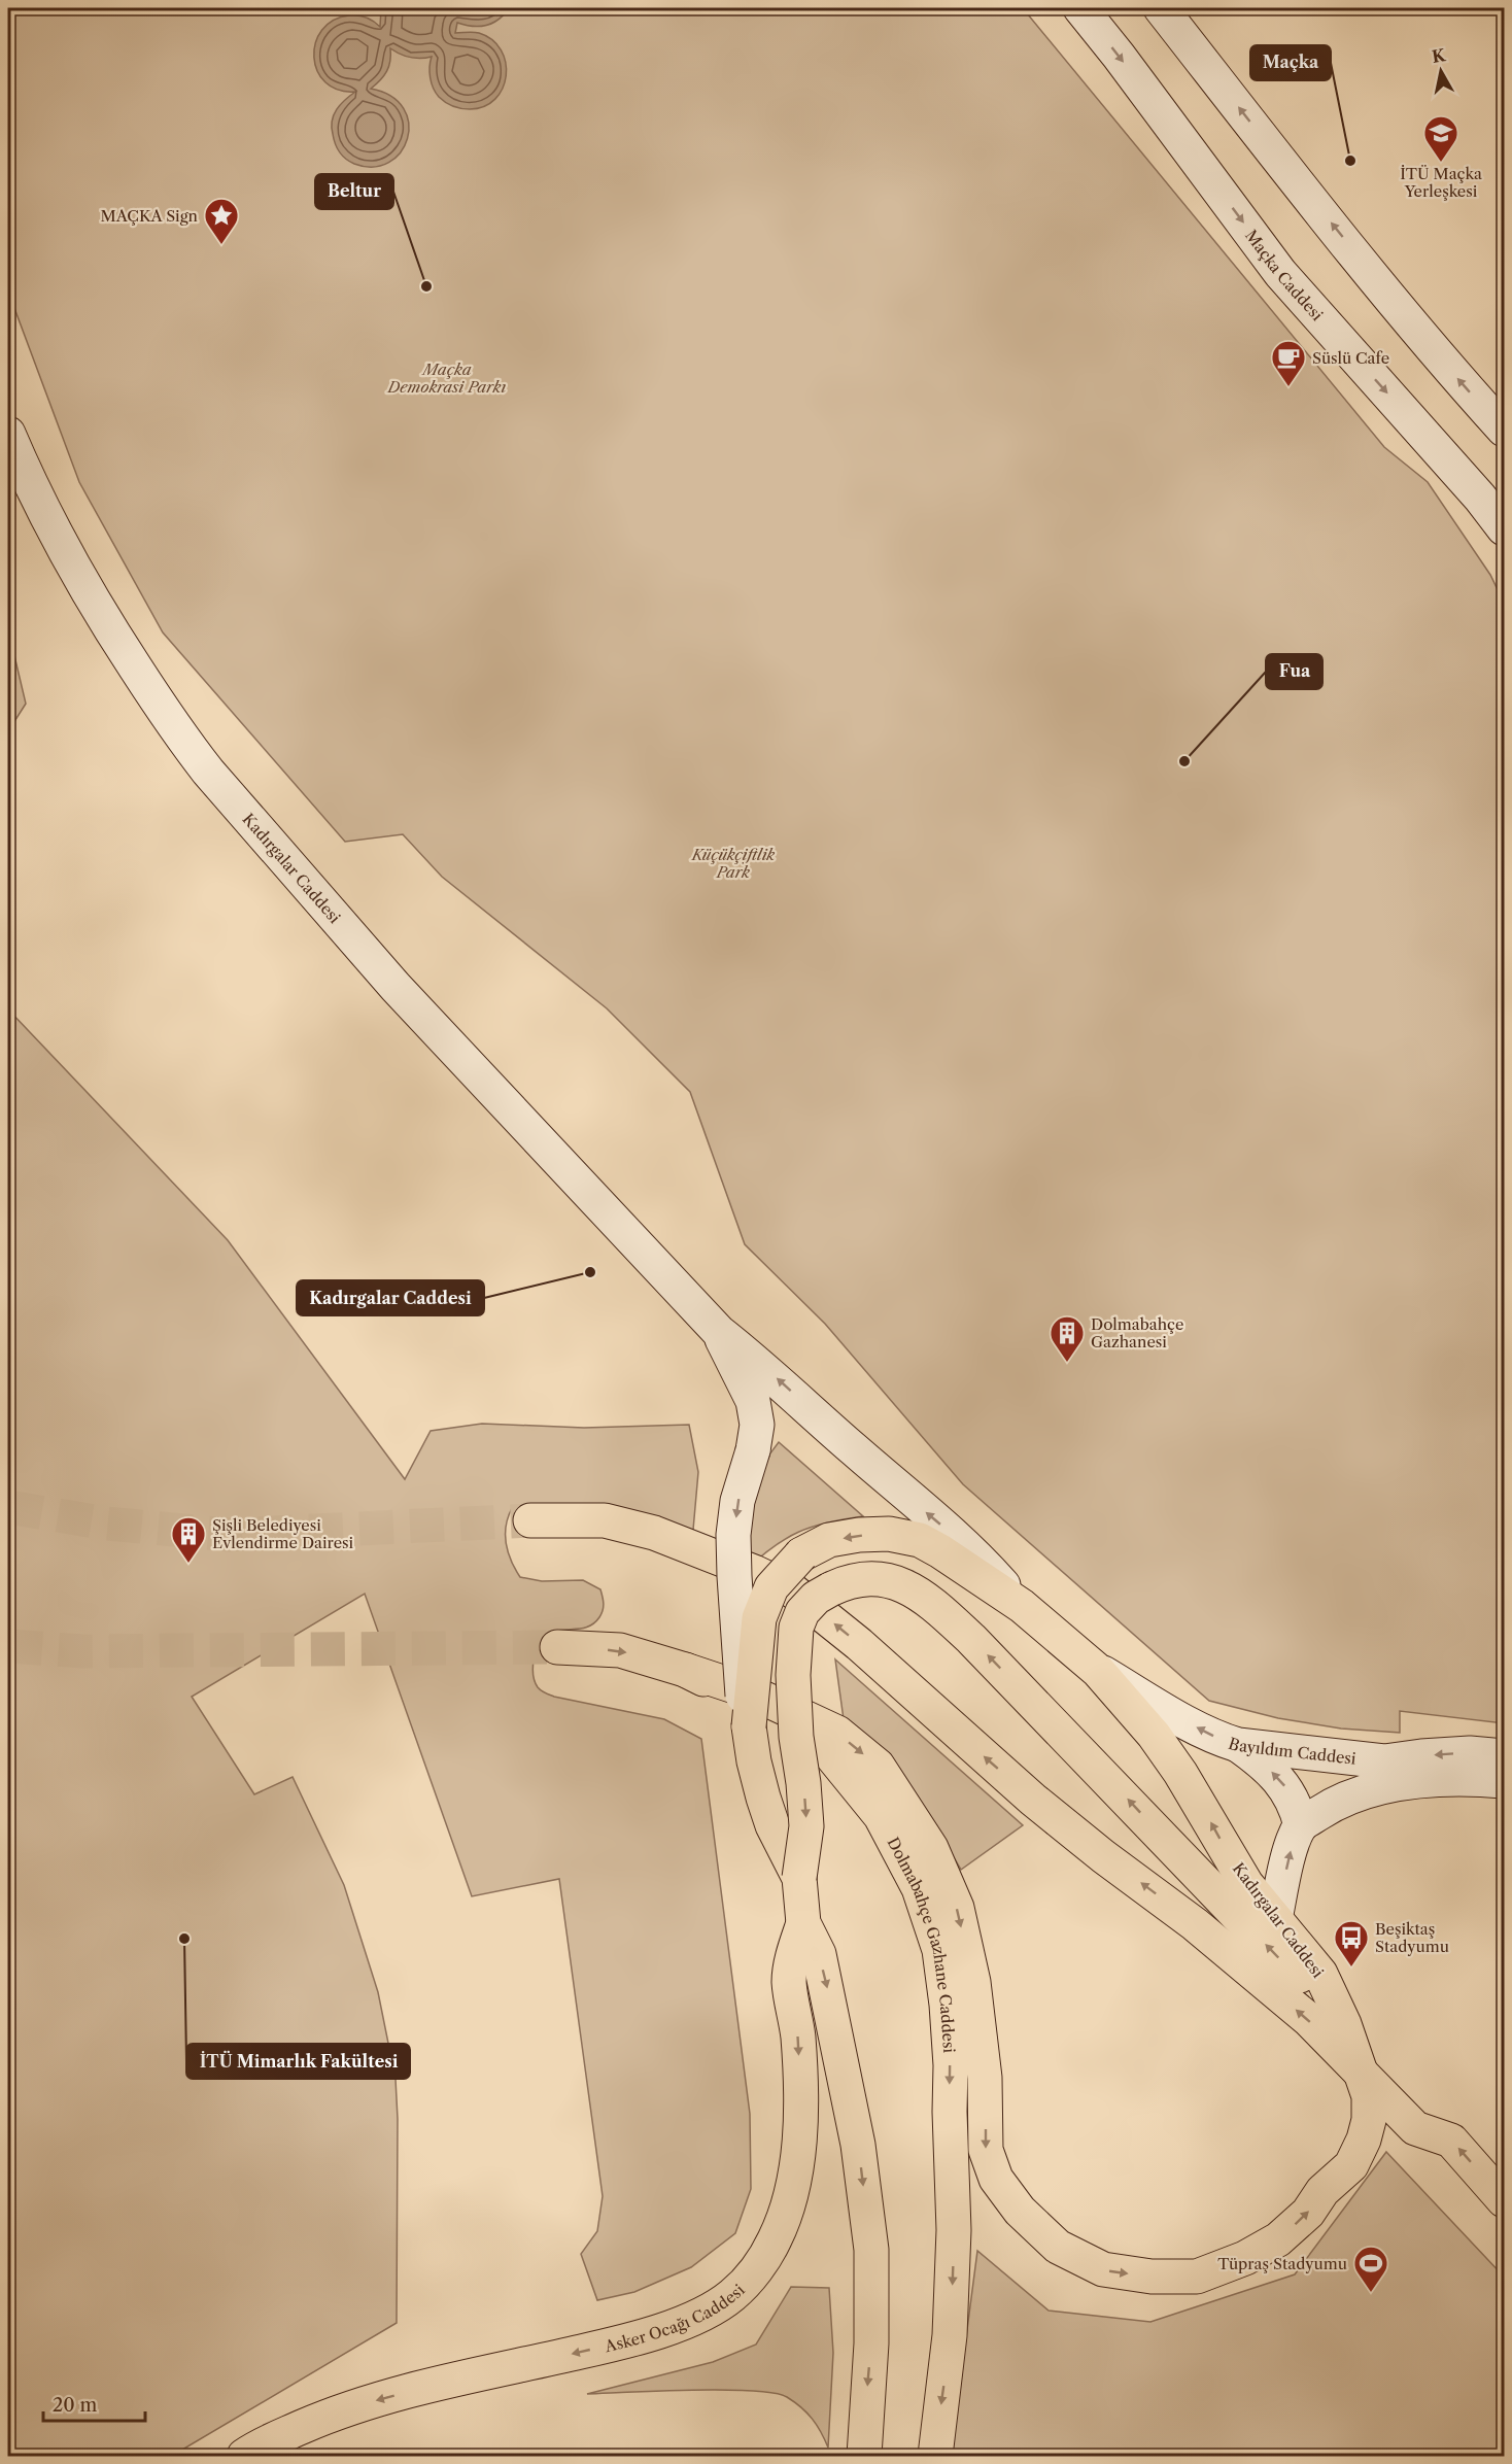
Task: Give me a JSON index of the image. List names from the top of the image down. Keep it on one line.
{"streets":{"main road":["Maçka Caddesi","Kadırgalar Caddesi","Bayıldım Caddesi","Dolmabahçe Gazhane Caddesi","Asker Ocağı Caddesi"]},"crossings":[["Kadırgalar Caddesi","Bayıldım Caddesi"]],"one_way":["Asker Ocağı Caddesi"],"parks":["Maçka Demokrasi Parkı","Küçükçiftlik Park"],"places":{"other":["Maçka","Beltur","Fua","Kadırgalar Caddesi","İTÜ Mimarlık Fakültesi"],"school or university":["İTÜ Maçka Yerleşkesi"],"place":["MAÇKA Sign"],"cafe":["Süslü Cafe"],"building":["Dolmabahçe Gazhanesi","Şişli Belediyesi Evlendirme Dairesi"],"bus stop":["Beşiktaş Stadyumu"],"sports":["Tüpraş Stadyumu"]},"scale_bar":"20 m","north":"top"}
